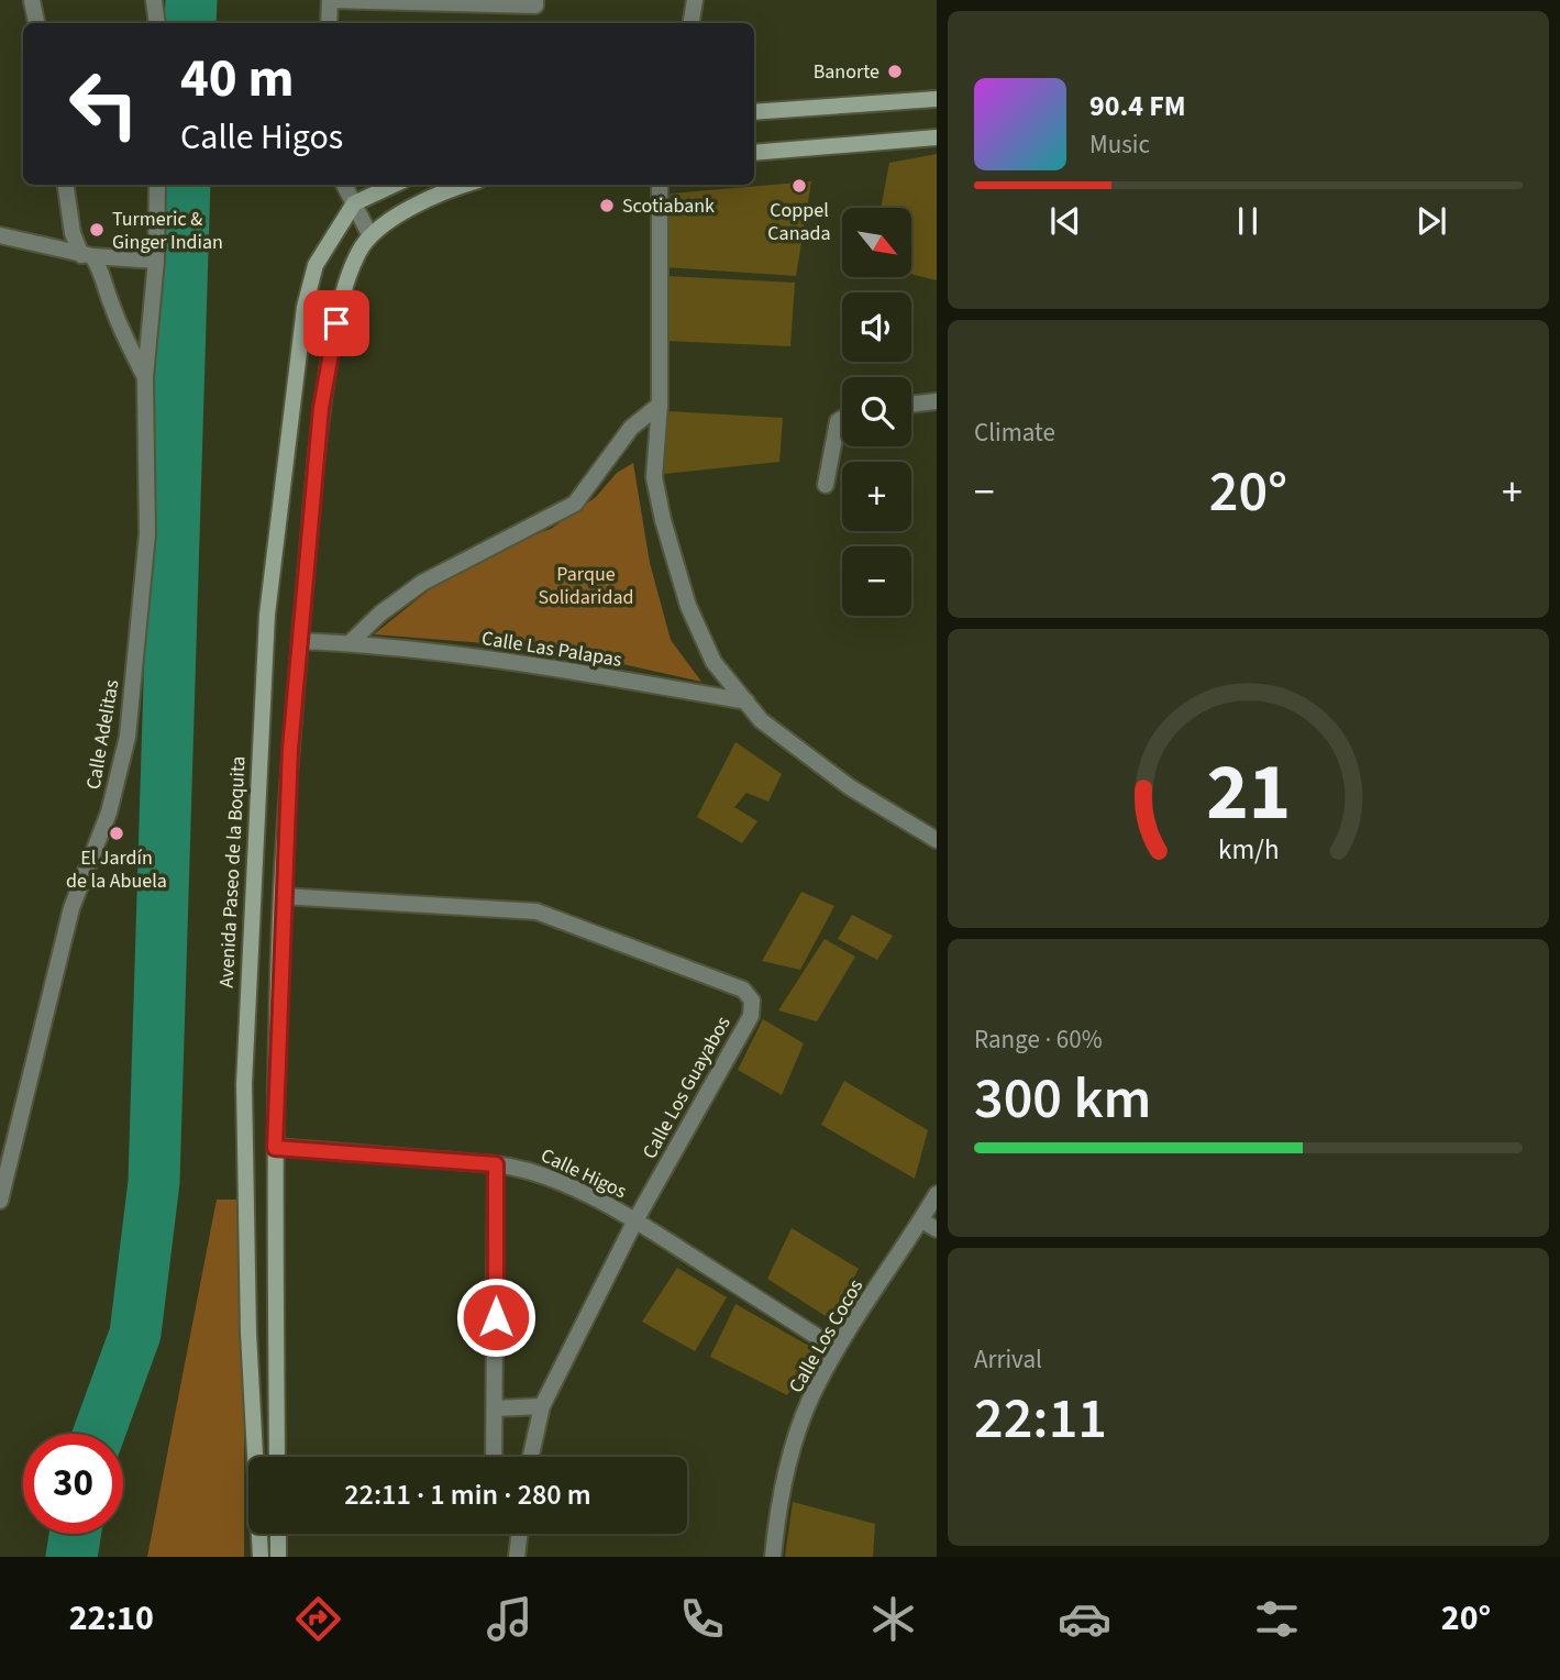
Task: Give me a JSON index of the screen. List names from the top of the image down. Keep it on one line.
{"streets":{"main road":["Avenida Paseo de la Boquita"],"street":["Calle Las Palapas","Calle Adelitas","Calle Los Guayabos","Calle Higos","Calle Los Cocos"]},"crossings":[["Calle Los Guayabos","Calle Higos"],["Calle Higos","Calle Los Cocos"]],"parks":["Parque Solidaridad"],"places":["Banorte","Coppel Canada","Scotiabank","Turmeric & Ginger Indian","El Jardín de la Abuela"],"north":"bottom right","page":{"turn":["40 m","Calle Higos"],"song":["90.4 FM","Music"],"map_buttons":["+","−"],"tile":["Climate",["Range · 60%","300 km"],["Arrival","22:11"]],"heat":["−","20°","+"],"limit":"30","trip":"22:11 · 1 min · 280 m","tabs":["22:10","20°"],"gauge":["21","km/h"]}}
